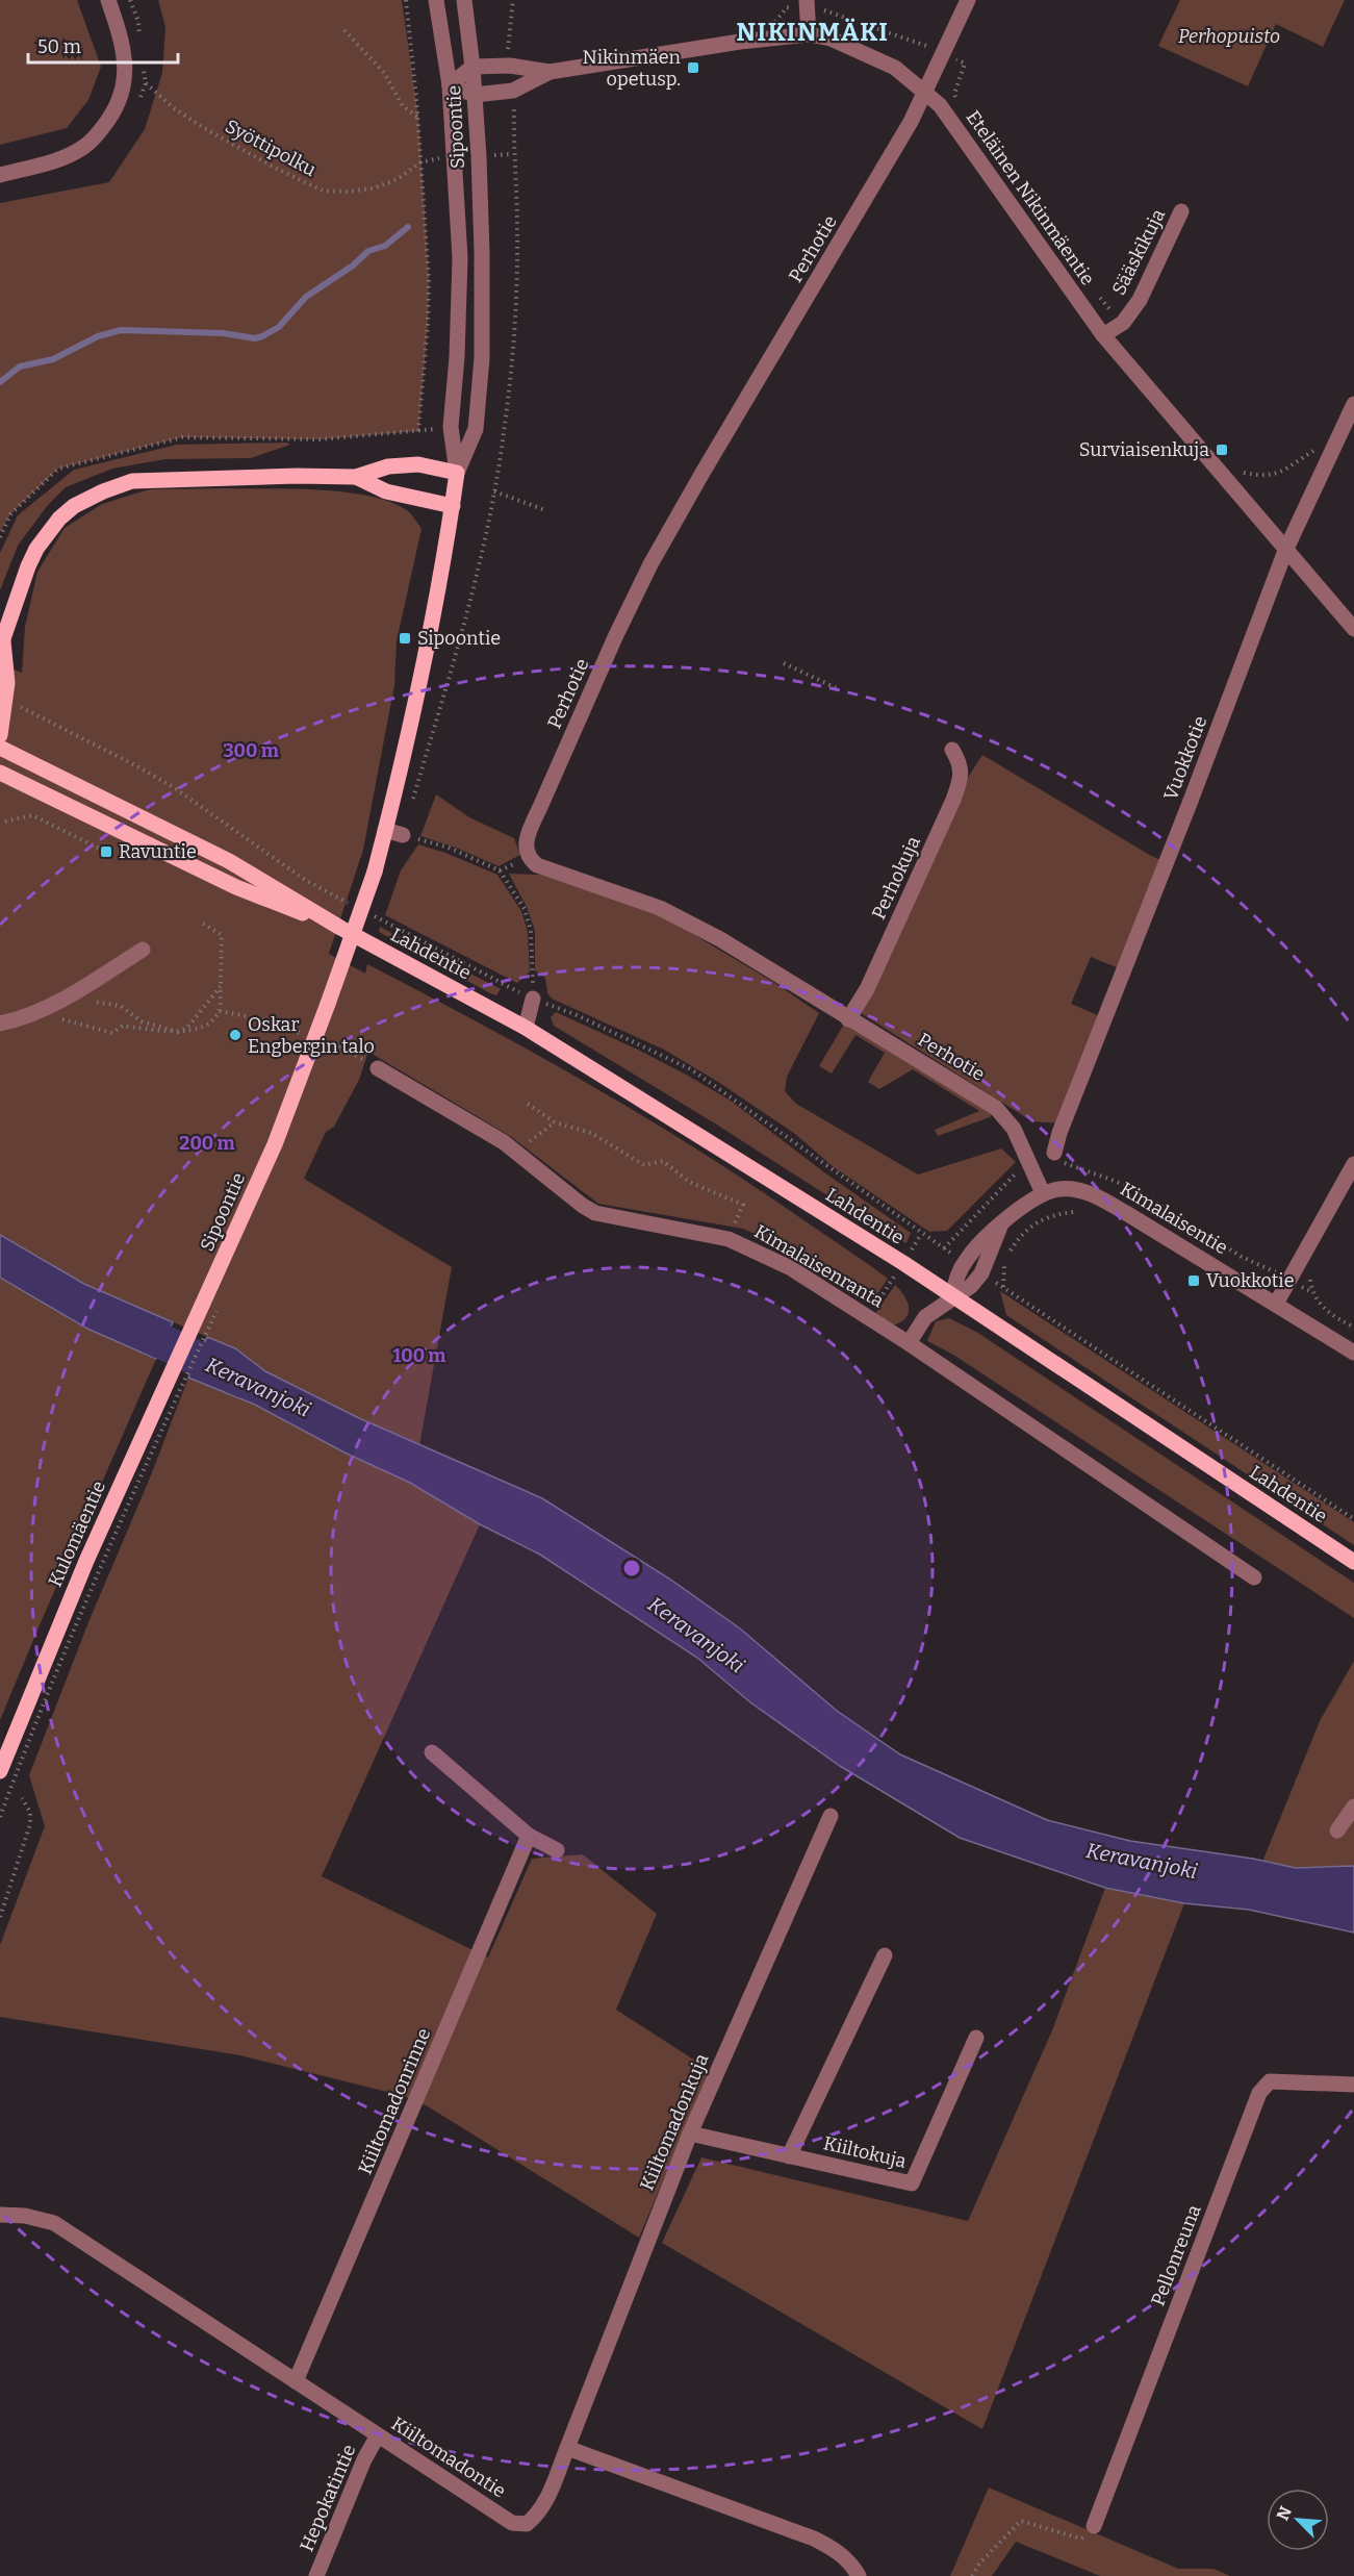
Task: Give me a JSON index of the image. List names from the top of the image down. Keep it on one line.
{"streets":{"main road":["Sipoontie","Lahdentie","Kulomäentie"],"street":["Eteläinen Nikinmäentie","Perhotie","Sääskikuja","Vuokkotie","Perhokuja","Kimalaisentie","Kimalaisenranta","Kiiltomadonrinne","Kiiltomadonkuja","Kiiltokuja","Pellonreuna","Kiiltomadontie","Hepokatintie"],"path":["Syöttipolku"]},"crossings":[["Sipoontie","Eteläinen Nikinmäentie"],["Sipoontie","Kulomäentie"],["Eteläinen Nikinmäentie","Perhotie"],["Eteläinen Nikinmäentie","Sääskikuja"],["Eteläinen Nikinmäentie","Vuokkotie"],["Perhotie","Perhokuja"],["Perhotie","Kimalaisentie"],["Lahdentie","Kimalaisentie"],["Kiiltomadonrinne","Kiiltomadontie"],["Kiiltomadonkuja","Kiiltokuja"],["Kiiltomadonkuja","Kiiltomadontie"],["Kiiltomadontie","Hepokatintie"]],"districts":["NIKINMÄKI"],"water":["Keravanjoki"],"parks":["Perhopuisto"],"places":{"transit":["Nikinmäen opetusp.","Surviaisenkuja","Sipoontie","Ravuntie","Vuokkotie"],"other":["Oskar Engbergin talo"]},"scale_bar":"50 m","north":"top left","rings":["300 m","200 m","100 m"]}
